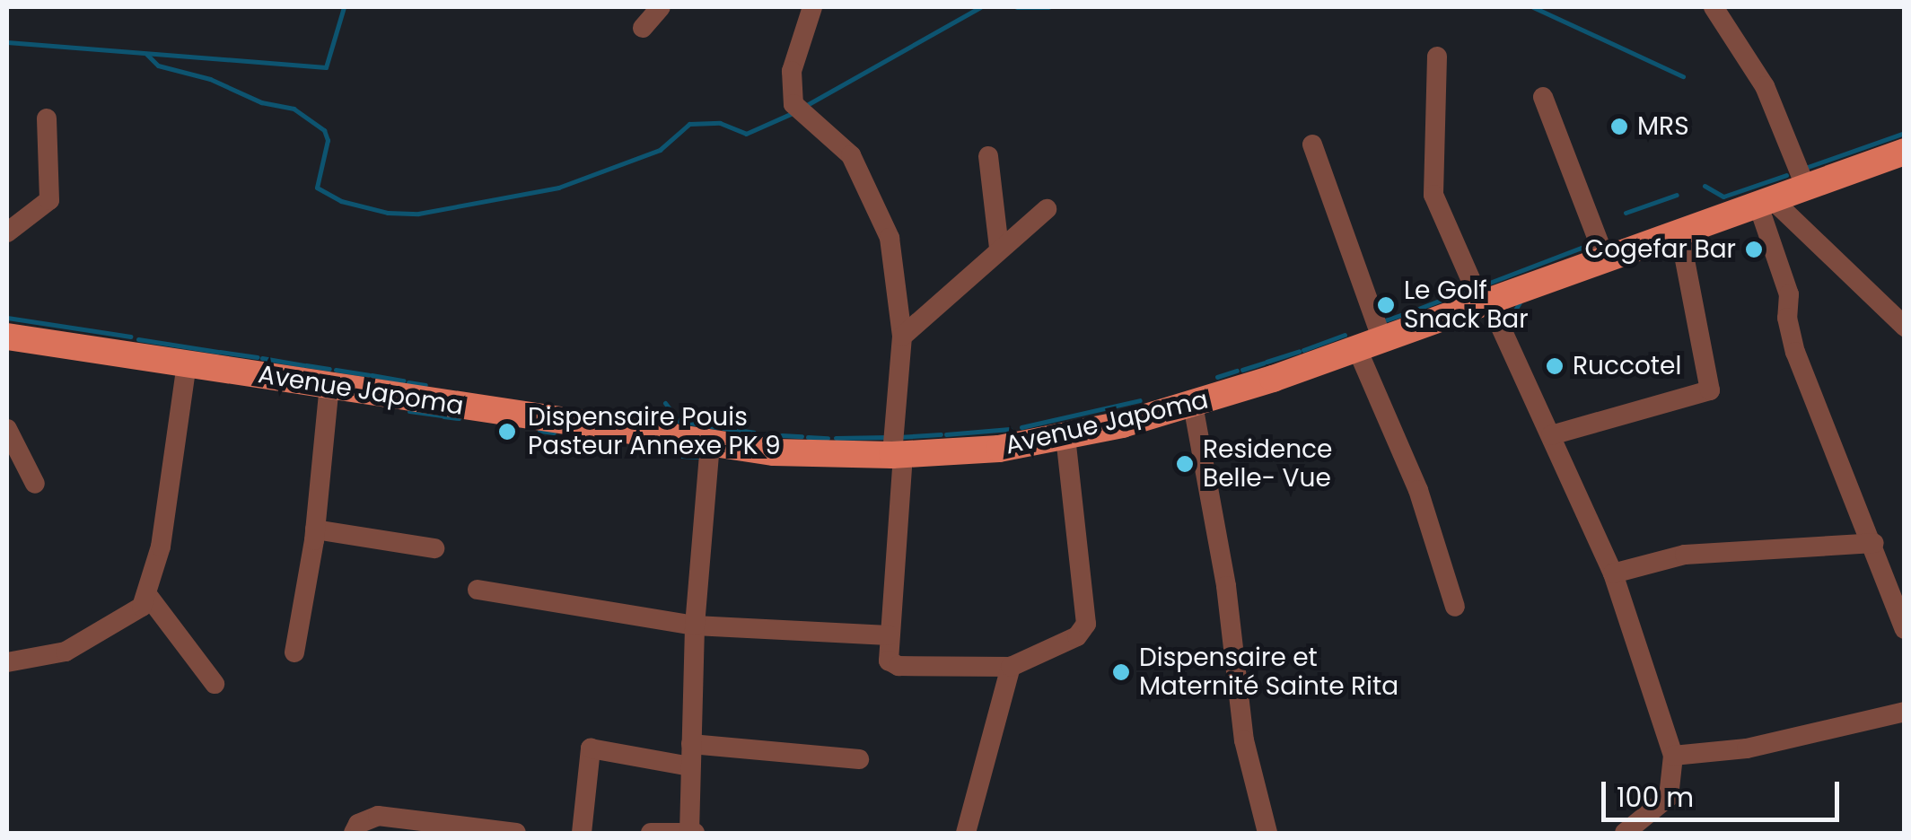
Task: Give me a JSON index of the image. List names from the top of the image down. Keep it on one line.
{"streets":{"main road":["Avenue Japoma"]},"places":["MRS","Cogefar Bar","Le Golf Snack Bar","Ruccotel","Dispensaire Pouis Pasteur Annexe PK 9","Residence Belle- Vue","Dispensaire et Maternité Sainte Rita"],"scale_bar":"100 m"}
